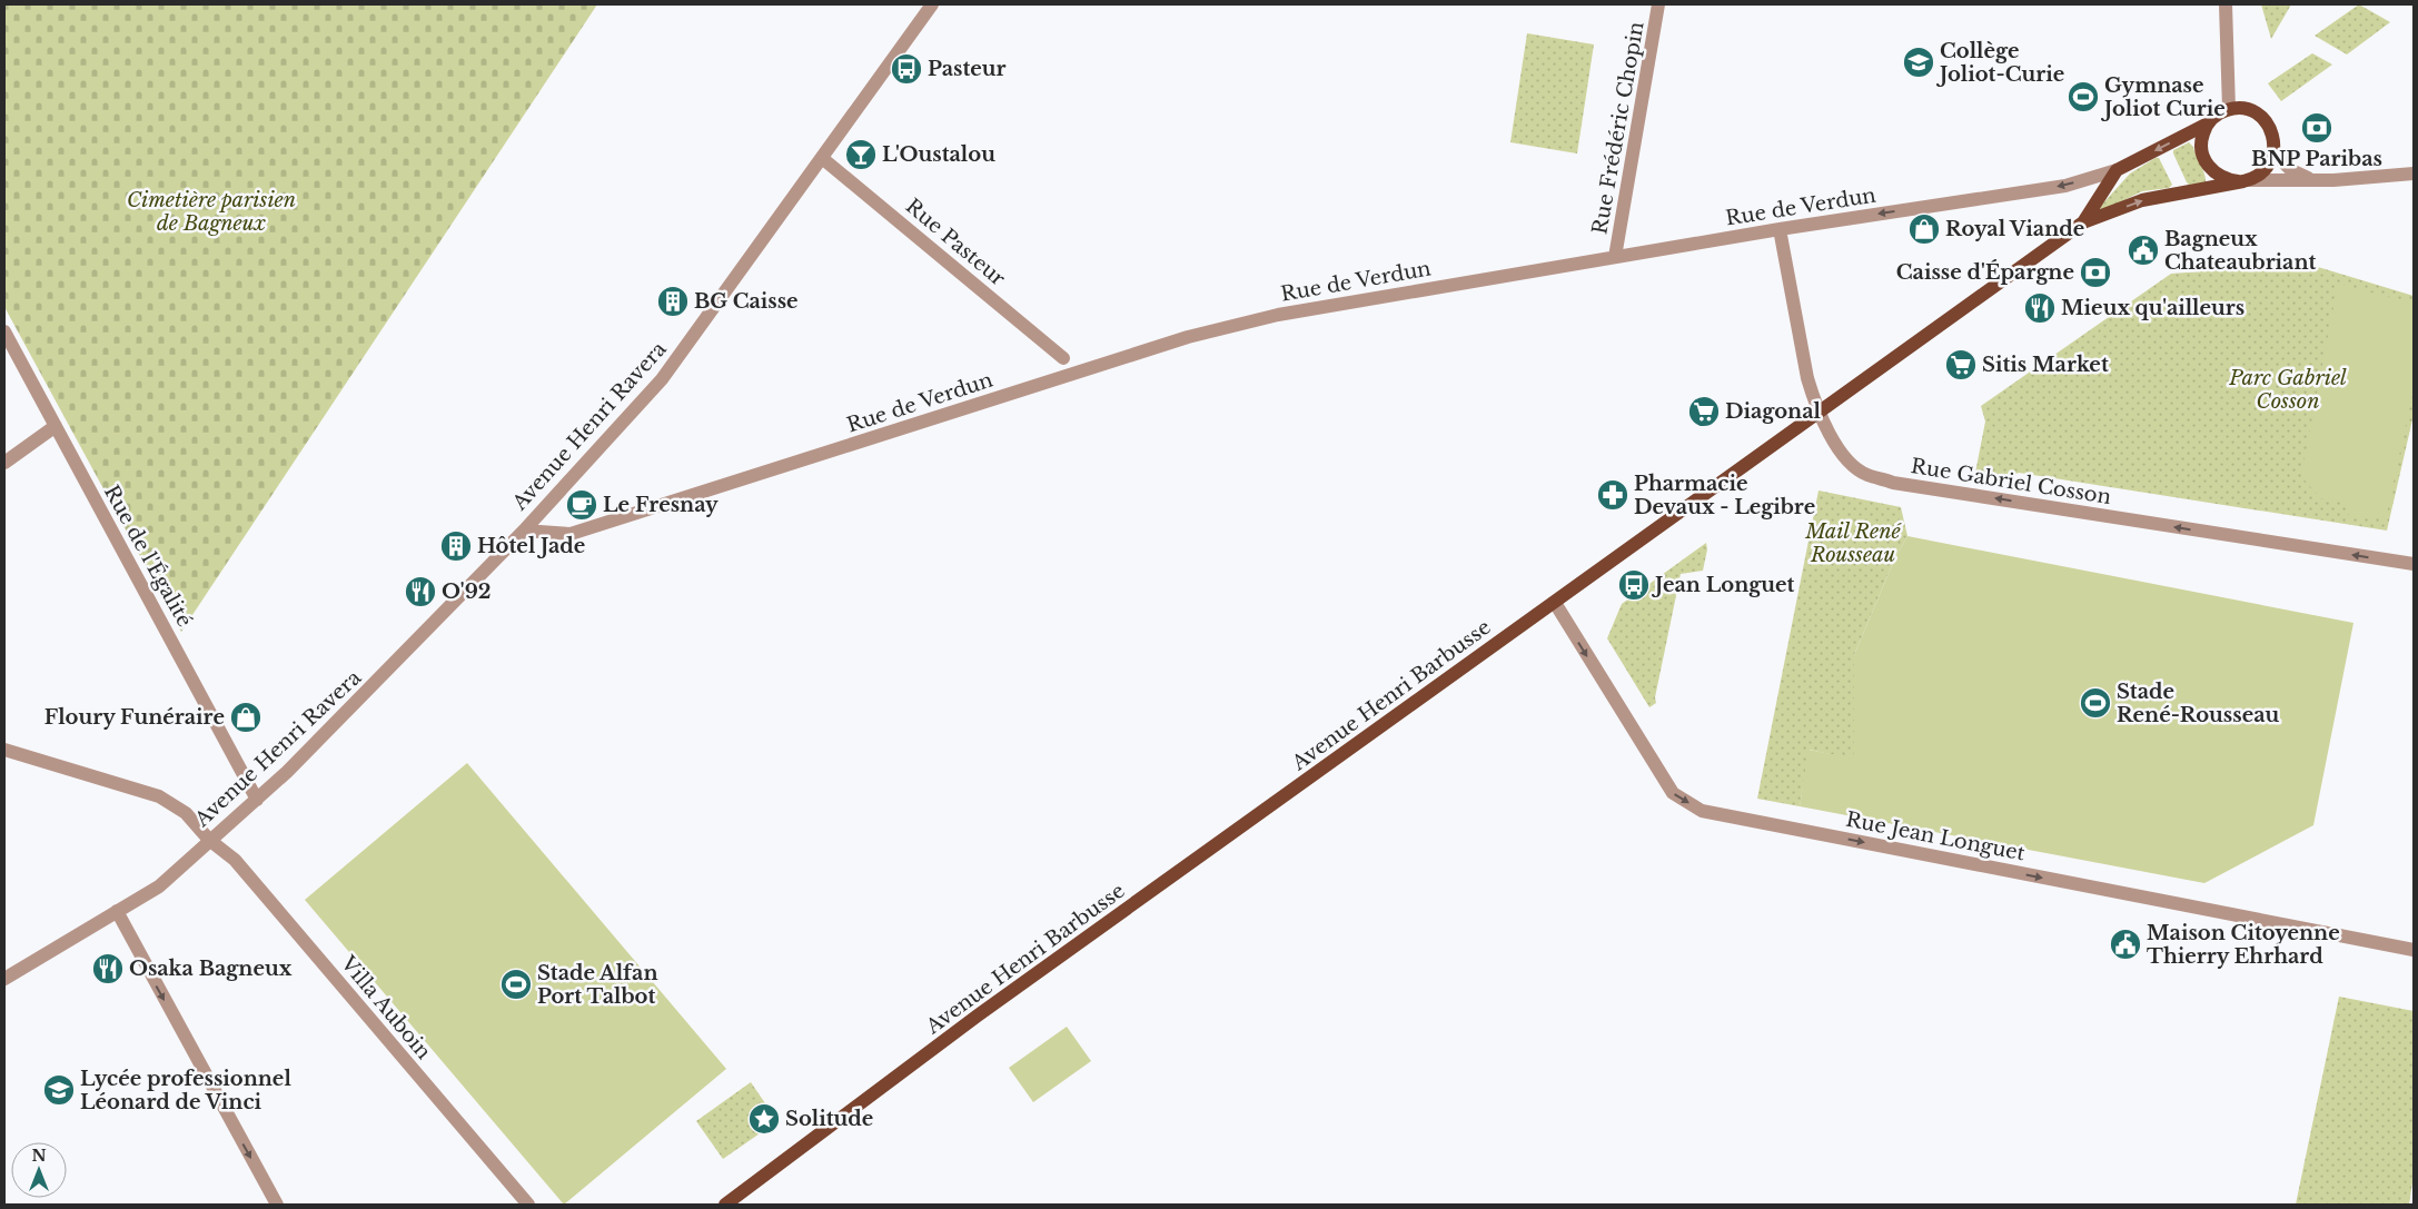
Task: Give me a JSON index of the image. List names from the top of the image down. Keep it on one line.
{"streets":{"main road":["Rue de Verdun","Avenue Henri Barbusse"],"street":["Rue Frédéric Chopin","Rue Pasteur","Avenue Henri Ravera","Rue Gabriel Cosson","Rue de l'Égalité","Rue Jean Longuet","Villa Auboin"]},"crossings":[["Rue Frédéric Chopin","Rue de Verdun"],["Rue de Verdun","Avenue Henri Ravera"],["Rue de Verdun","Rue Gabriel Cosson"],["Rue de Verdun","Avenue Henri Barbusse"],["Rue Pasteur","Avenue Henri Ravera"],["Avenue Henri Ravera","Rue de l'Égalité"],["Avenue Henri Ravera","Villa Auboin"],["Rue Gabriel Cosson","Avenue Henri Barbusse"],["Avenue Henri Barbusse","Rue Jean Longuet"]],"one_way":["Rue Gabriel Cosson","Rue Jean Longuet"],"parks":["Cimetière parisien de Bagneux","Parc Gabriel Cosson","Mail René Rousseau"],"places":{"school or university":["Collège Joliot-Curie","Lycée professionnel Léonard de Vinci"],"bus stop":["Pasteur","Jean Longuet"],"sports":["Gymnase Joliot Curie","Stade René-Rousseau","Stade Alfan Port Talbot"],"bank":["BNP Paribas","Caisse d'Épargne"],"bar":["L'Oustalou"],"shop":["Royal Viande","Floury Funéraire"],"public building":["Bagneux Chateaubriant","Maison Citoyenne Thierry Ehrhard"],"building":["BG Caisse","Hôtel Jade"],"restaurant":["Mieux qu'ailleurs","O'92","Osaka Bagneux"],"supermarket":["Sitis Market","Diagonal"],"pharmacy":["Pharmacie Devaux - Legibre"],"cafe":["Le Fresnay"],"place":["Solitude"]},"north":"top"}
